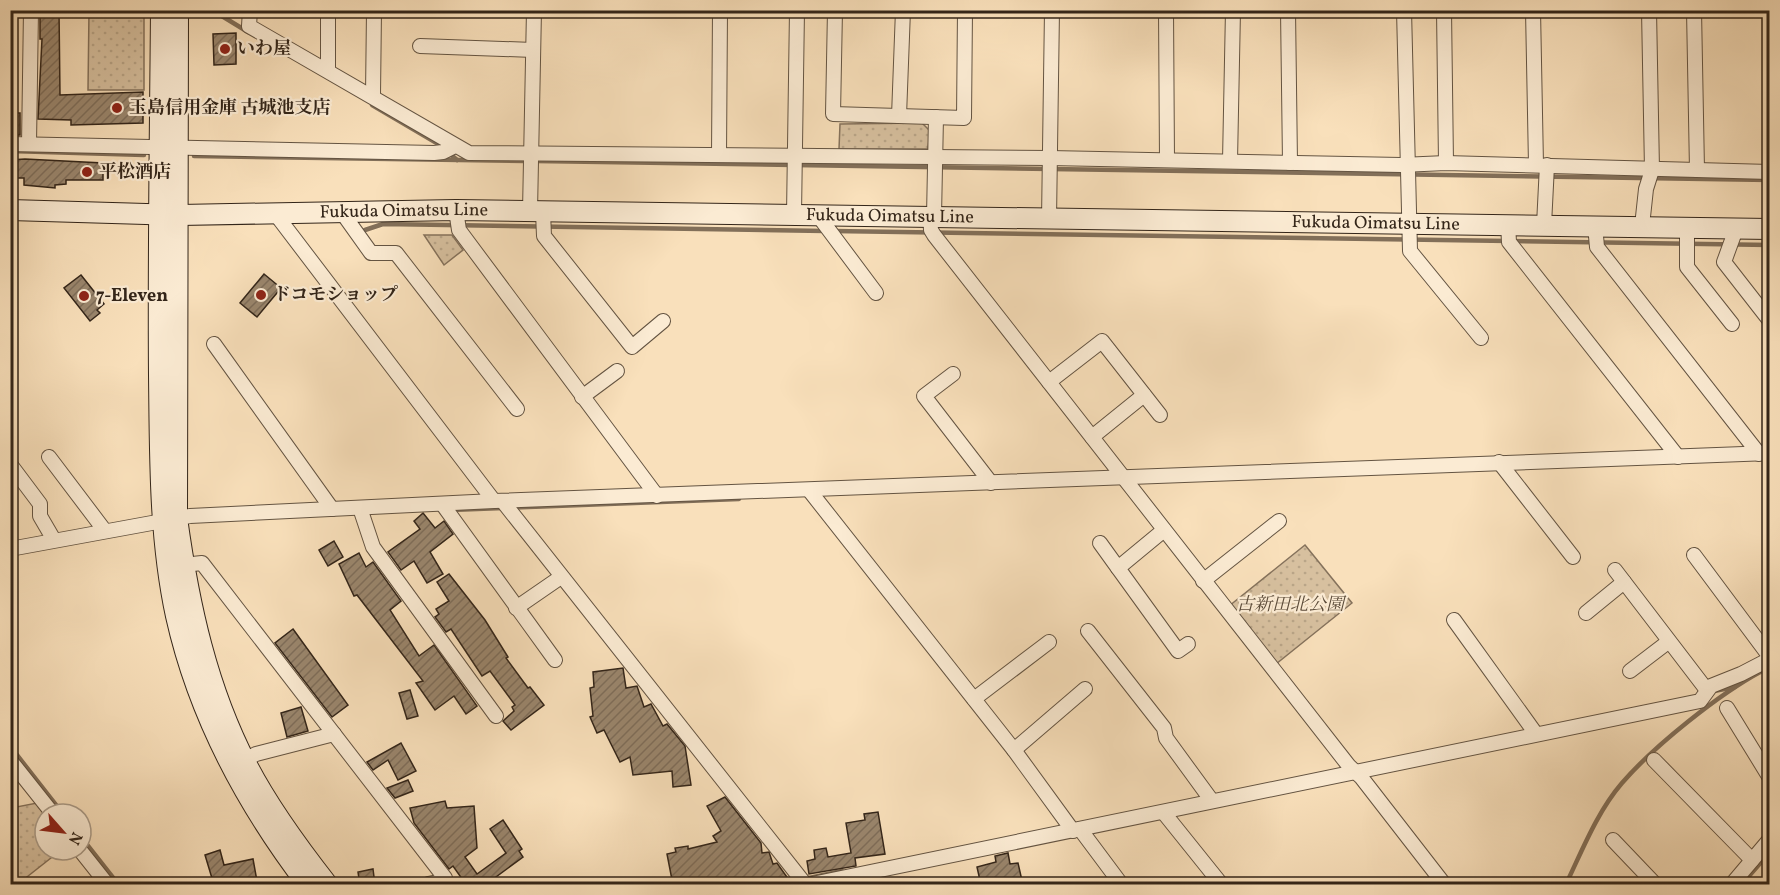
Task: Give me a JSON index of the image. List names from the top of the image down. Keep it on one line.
{"streets":{"street":["Fukuda Oimatsu Line"]},"parks":["古新田北公園"],"places":["いわ屋","玉島信用金庫 古城池支店","平松酒店","ドコモショップ","7-Eleven"],"north":"bottom right"}
